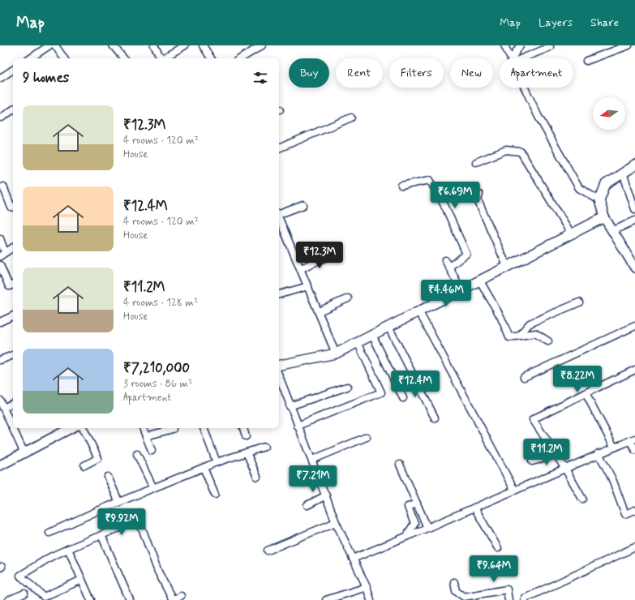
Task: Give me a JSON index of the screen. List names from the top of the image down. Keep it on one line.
{"north":"left","page":{"header":"Map","nav":["Map","Layers","Share"],"chip":["Buy","Rent","Filters","New","Apartment"],"heading":"9 homes","list":[{"name":"₹12.3M","note":"4 rooms · 120 m² · House"},{"name":"₹12.4M","note":"4 rooms · 120 m² · House"},{"name":"₹11.2M","note":"4 rooms · 128 m² · House"},{"name":"₹7,210,000","note":"3 rooms · 86 m² · Apartment"}],"price":["₹6.69M","₹12.3M","₹4.46M","₹8.22M","₹12.4M","₹11.2M","₹7.21M","₹9.92M","₹9.64M"]}}
